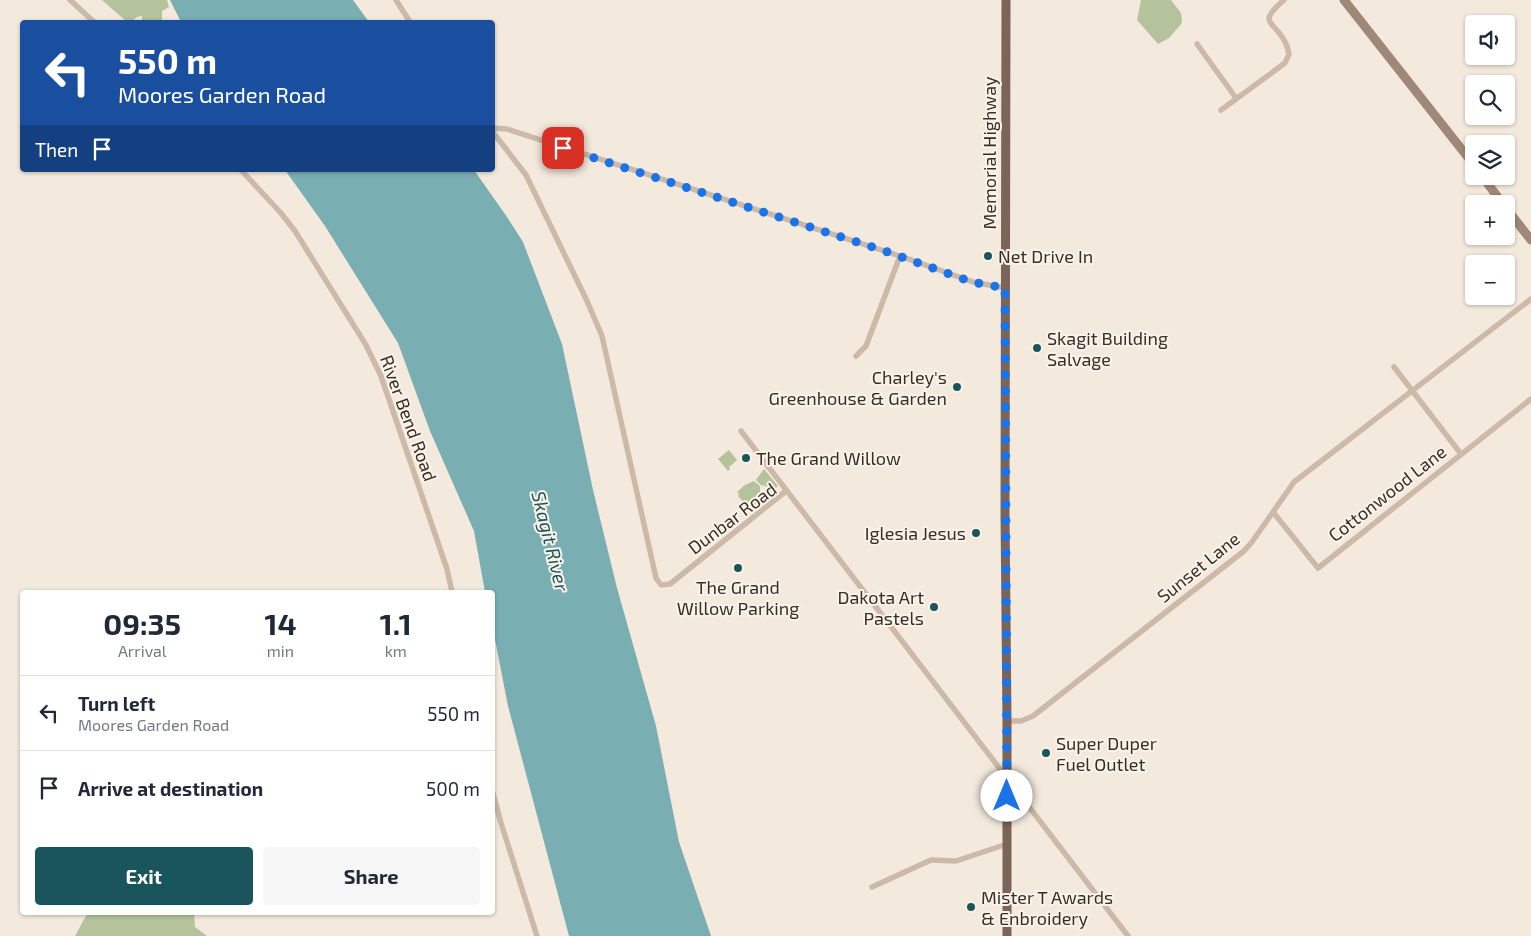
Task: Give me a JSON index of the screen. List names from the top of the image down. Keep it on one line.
{"streets":{"main road":["Memorial Highway"],"street":["River Bend Road","Cottonwood Lane","Dunbar Road","Sunset Lane"]},"crossings":[["Memorial Highway","Dunbar Road"],["Memorial Highway","Sunset Lane"],["Cottonwood Lane","Sunset Lane"]],"water":["Skagit River"],"places":["Net Drive In","Skagit Building Salvage","Charley's Greenhouse & Garden","The Grand Willow","Iglesia Jesus","The Grand Willow Parking","Dakota Art Pastels","Super Duper Fuel Outlet","Mister T Awards & Enbroidery"],"page":{"map_buttons":["+","−"],"turn":["550 m","Moores Garden Road"],"then":"Then","eta":["09:35","Arrival","14","min","1.1","km"],"list":[{"name":"Turn left","note":"Moores Garden Road","value":"550 m"},{"name":"Arrive at destination","value":"500 m"}],"buttons":["Exit","Share"]}}
